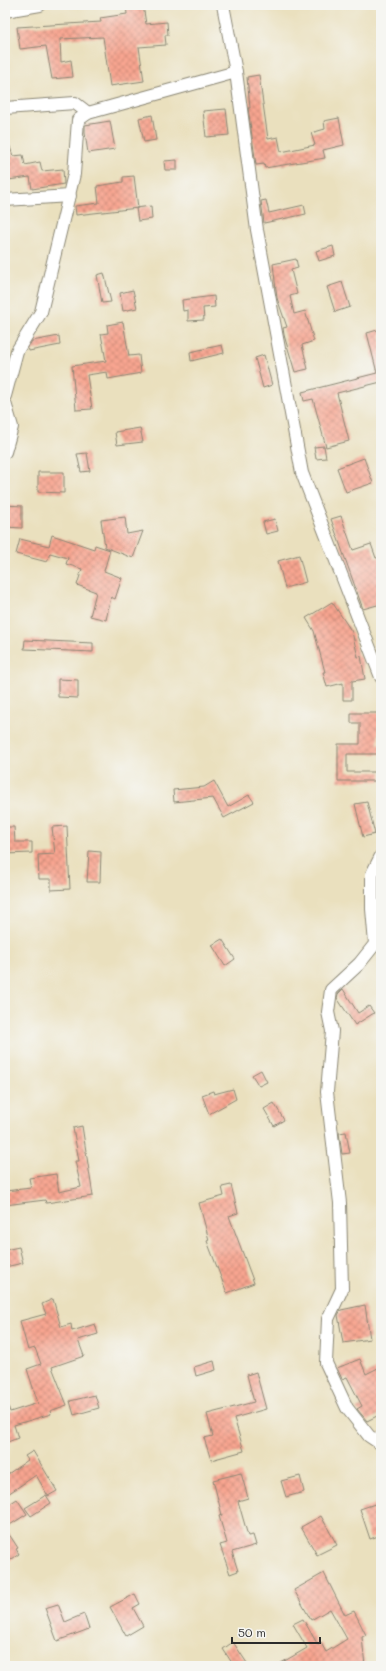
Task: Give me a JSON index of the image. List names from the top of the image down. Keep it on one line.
{"scale_bar":"50 m"}
